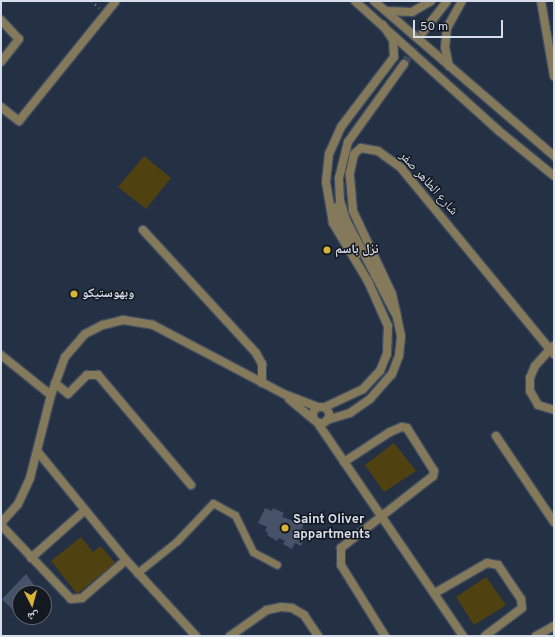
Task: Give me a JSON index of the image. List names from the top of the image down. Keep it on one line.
{"streets":{"street":["شارع الطاهر صفر"]},"places":["نزل باسم","وبهوستيكو","Saint Oliver appartments"],"scale_bar":"50 m","north":"bottom"}
